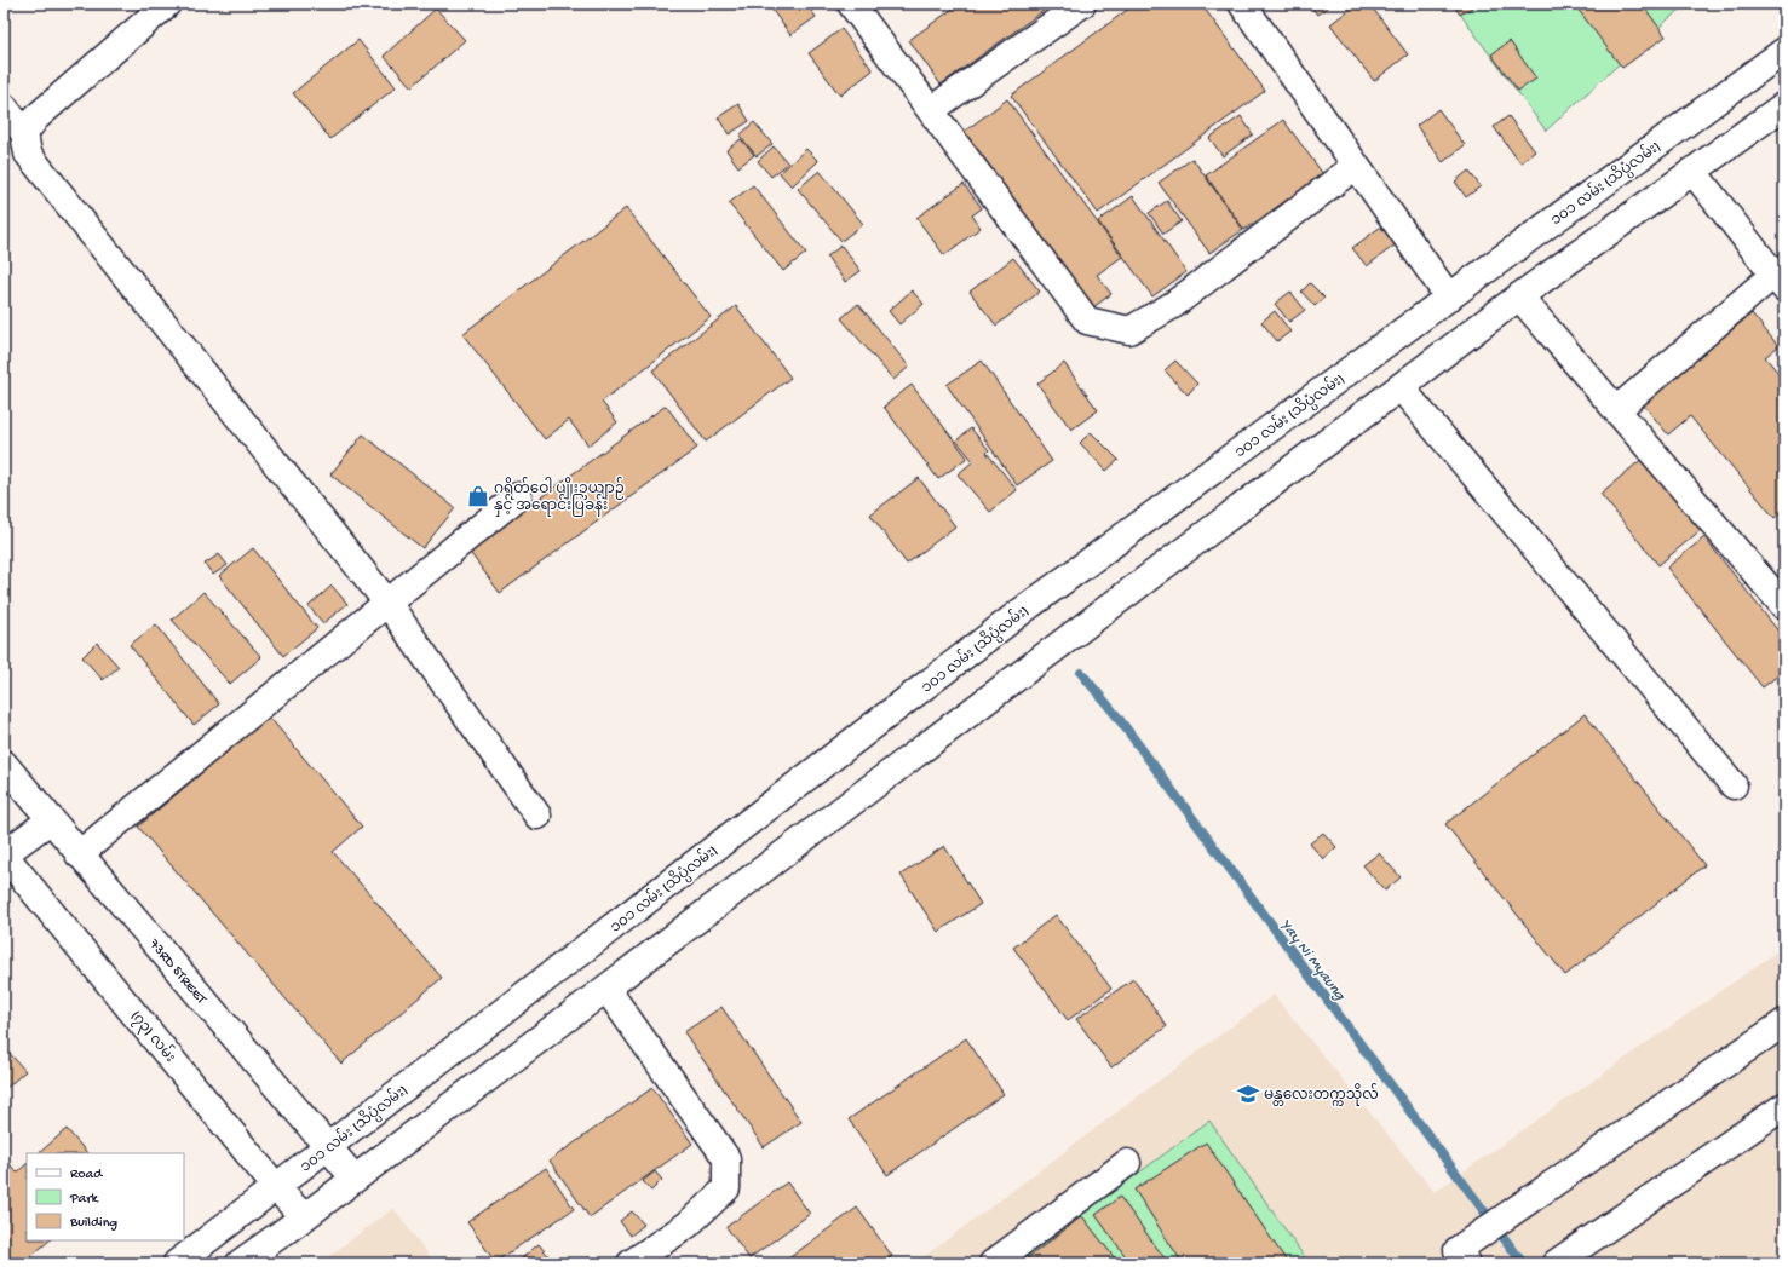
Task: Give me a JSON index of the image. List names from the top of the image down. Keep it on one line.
{"streets":{"main road":["၁၀၁ လမ်း (သိပ္ပံလမ်း)","73RD STREET","(၇၃) လမ်း"]},"crossings":[["၁၀၁ လမ်း (သိပ္ပံလမ်း)","73RD STREET"],["၁၀၁ လမ်း (သိပ္ပံလမ်း)","(၇၃) လမ်း"]],"water":["Yay Ni Myaung"],"places":{"shop":["ဂရိတ်ဝေါ ပျိုးဥယျာဉ် နှင့် အရောင်းပြခန်း"],"school or university":["မန္တလေးတက္ကသိုလ်"]},"legend":["Road","Park","Building"]}
